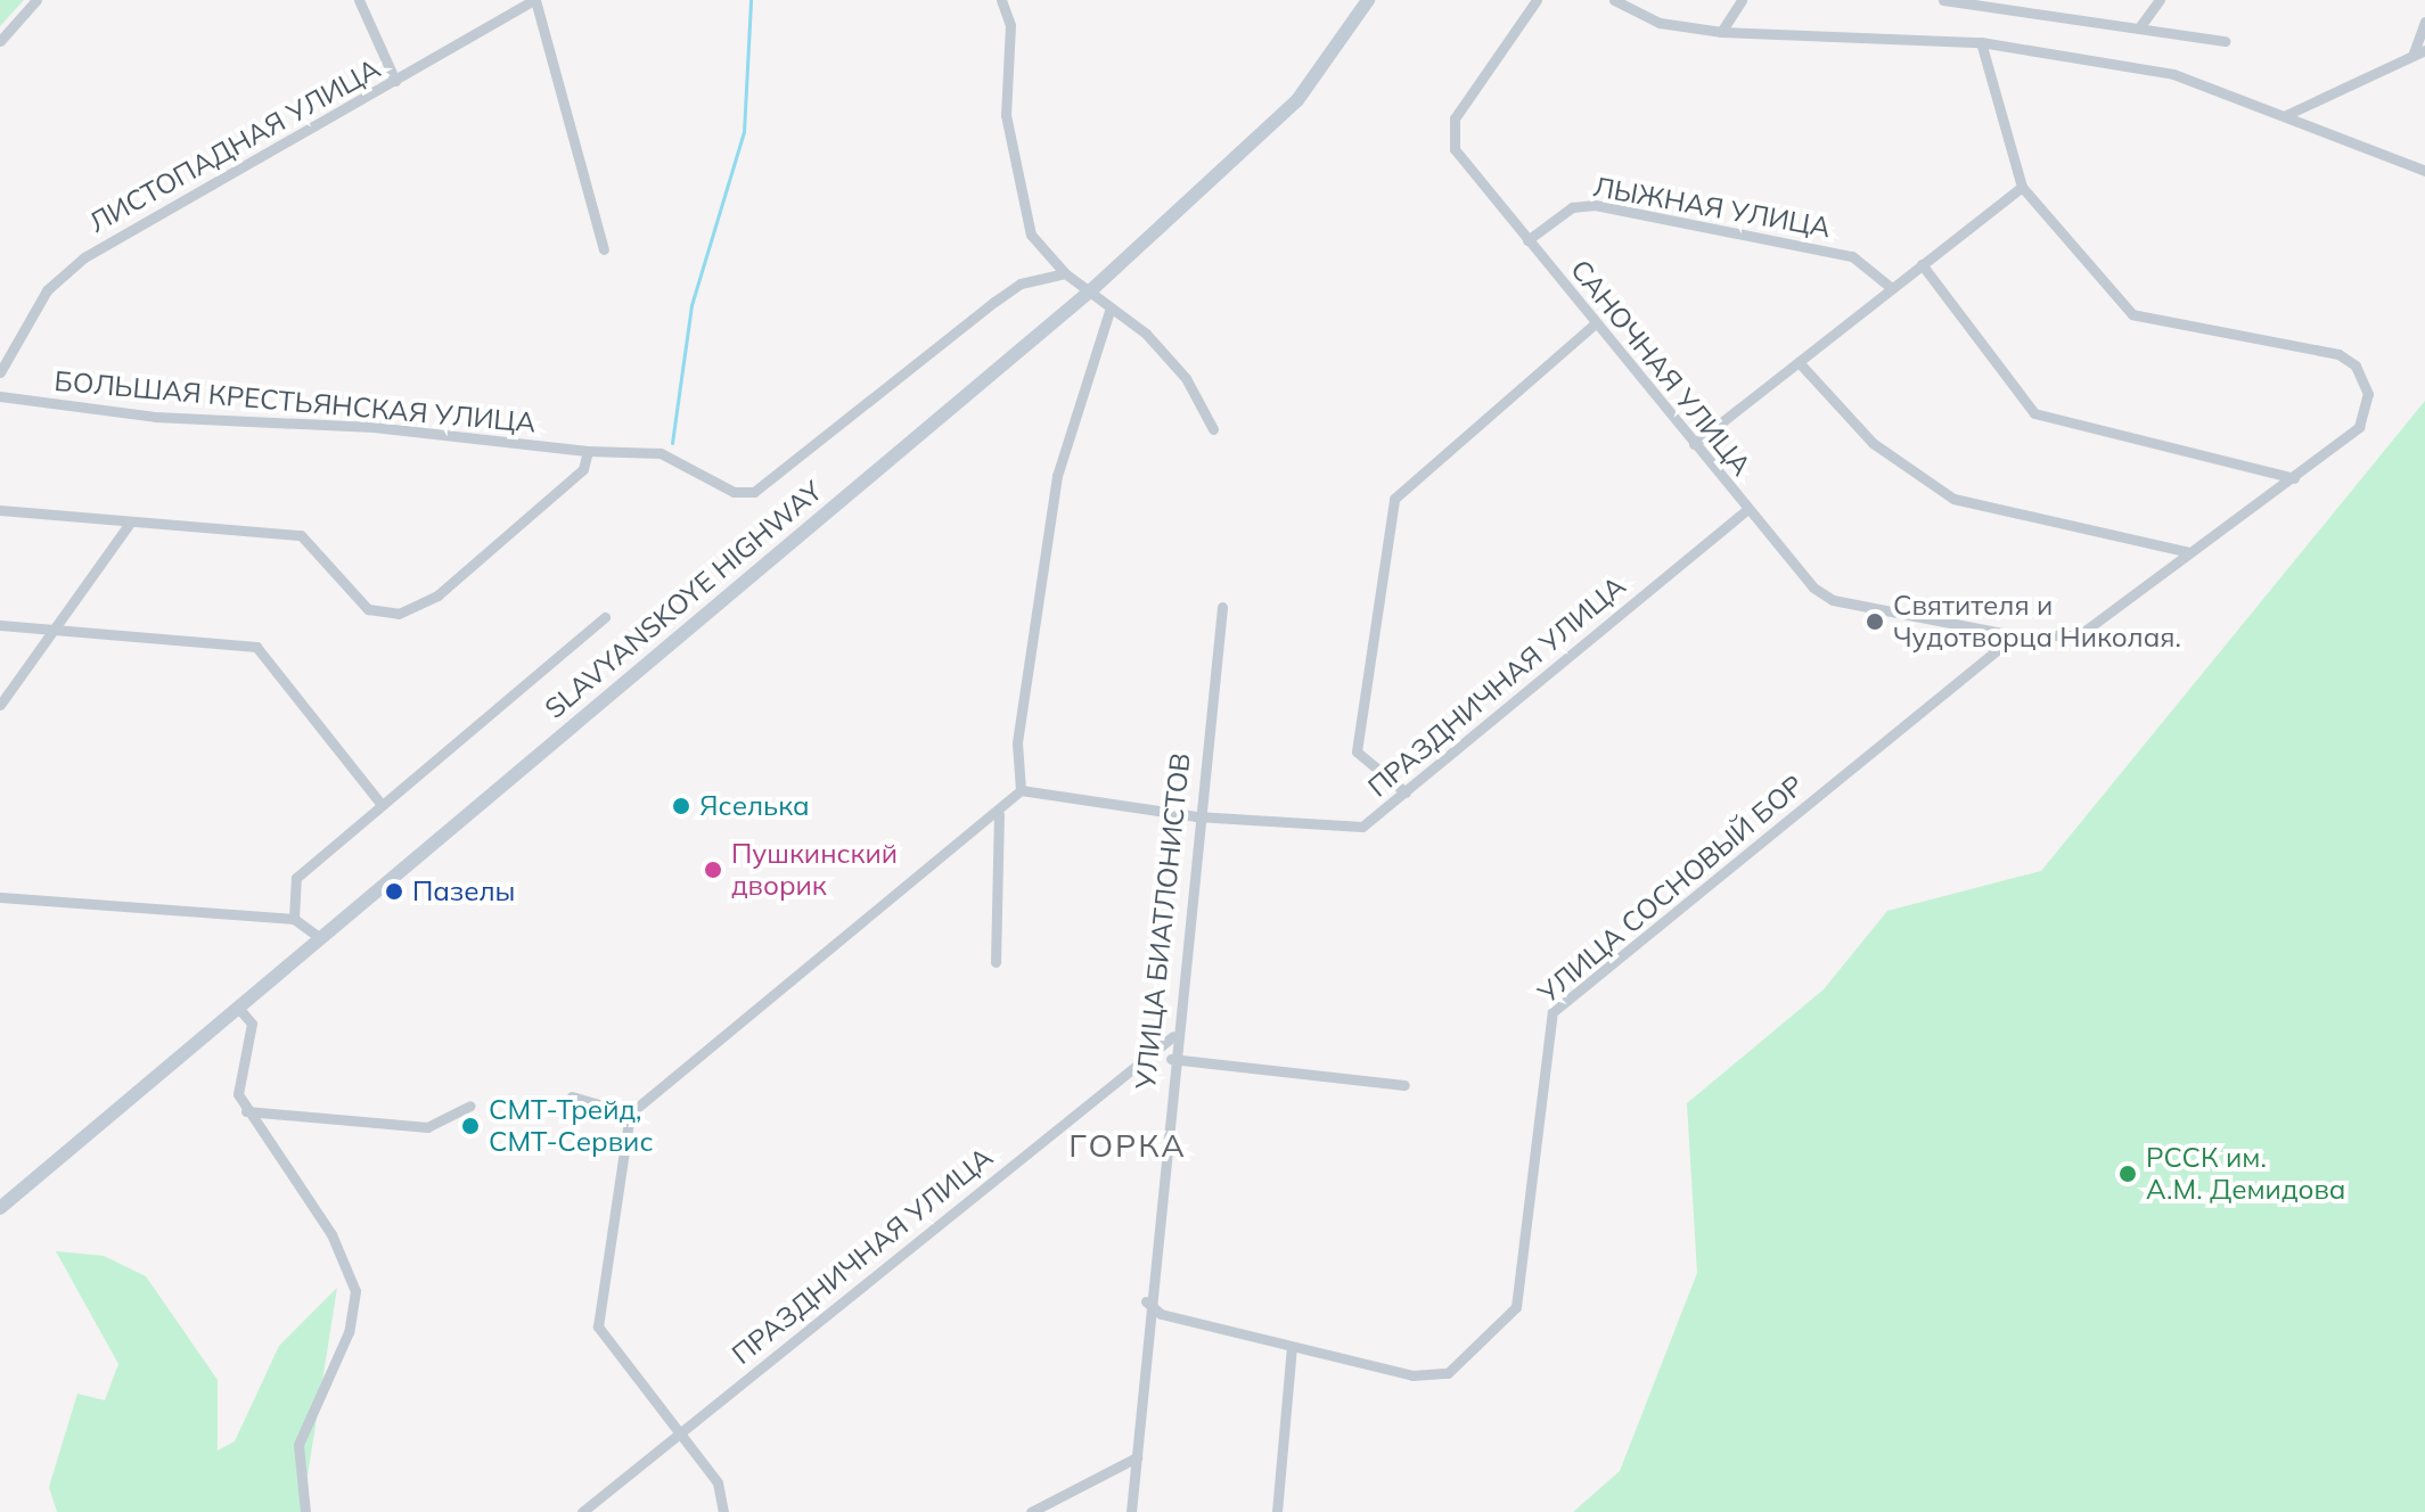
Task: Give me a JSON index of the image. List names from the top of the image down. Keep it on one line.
{"streets":{"main road":["SLAVYANSKOYE HIGHWAY"],"street":["ЛИСТОПАДНАЯ УЛИЦА","ЛЫЖНАЯ УЛИЦА","САНОЧНАЯ УЛИЦА","БОЛЬШАЯ КРЕСТЬЯНСКАЯ УЛИЦА","ПРАЗДНИЧНАЯ УЛИЦА","УЛИЦА СОСНОВЫЙ БОР","УЛИЦА БИАТЛОНИСТОВ"]},"crossings":[["ЛЫЖНАЯ УЛИЦА","САНОЧНАЯ УЛИЦА"],["САНОЧНАЯ УЛИЦА","ПРАЗДНИЧНАЯ УЛИЦА"],["САНОЧНАЯ УЛИЦА","УЛИЦА СОСНОВЫЙ БОР"],["ПРАЗДНИЧНАЯ УЛИЦА","УЛИЦА БИАТЛОНИСТОВ"],["УЛИЦА СОСНОВЫЙ БОР","УЛИЦА БИАТЛОНИСТОВ"]],"districts":["ГОРКА"],"places":["Святителя и Чудотворца Николая.","Яселька","Пушкинский дворик","Пазелы","СМТ-Трейд, СМТ-Сервис","РССК им. А.М. Демидова"]}
